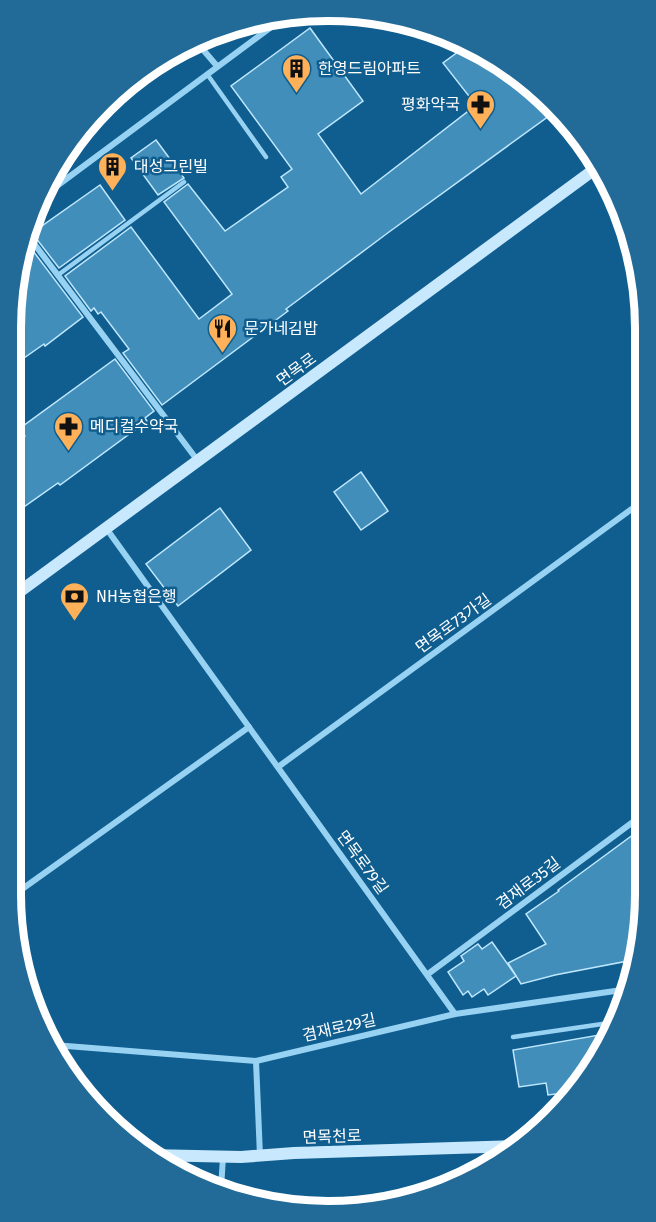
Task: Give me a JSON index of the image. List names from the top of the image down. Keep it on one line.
{"streets":{"main road":["면목로","면목천로"],"street":["면목로73가길","면목로79길","겸재로35길","겸재로29길"]},"crossings":[["면목로","면목로79길"],["면목로73가길","면목로79길"],["면목로79길","겸재로35길"],["면목로79길","겸재로29길"]],"places":{"building":["한영드림아파트","대성그린빌"],"pharmacy":["평화약국","메디컬수약국"],"restaurant":["문가네김밥"],"bank":["NH농협은행"]}}
